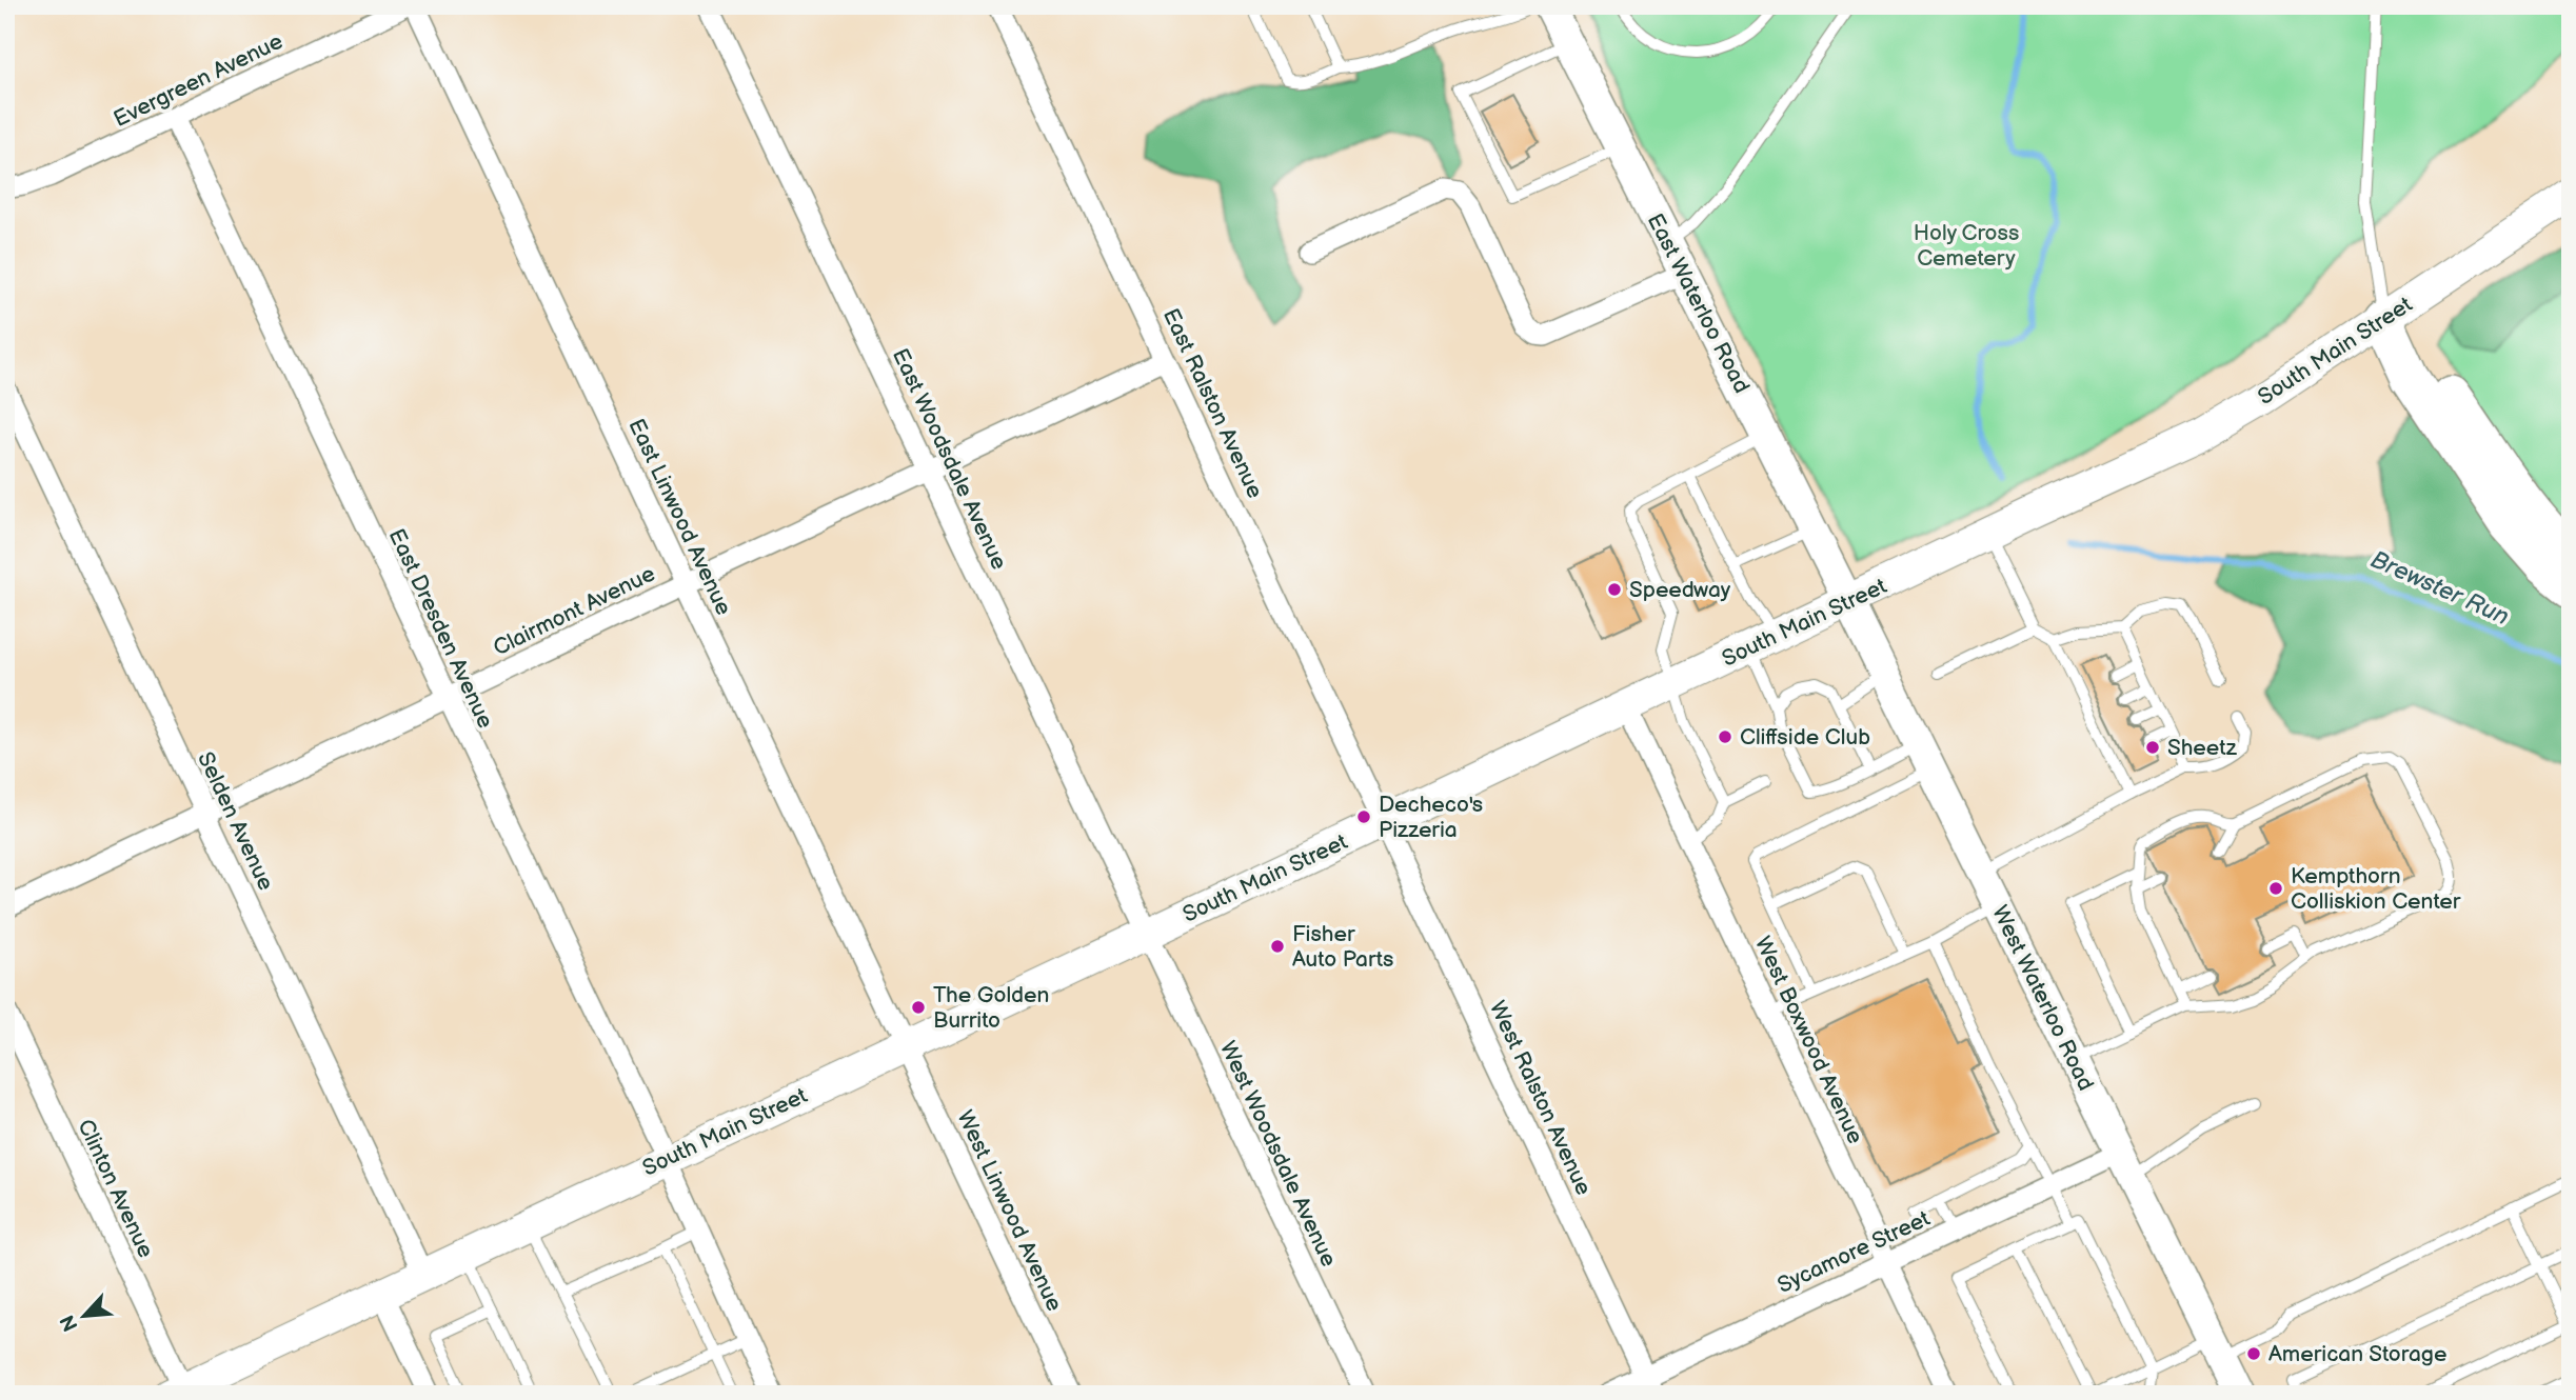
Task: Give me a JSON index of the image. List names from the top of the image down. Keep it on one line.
{"streets":{"main road":["East Waterloo Road","South Main Street","West Waterloo Road"],"street":["Evergreen Avenue","East Ralston Avenue","East Woodsdale Avenue","East Linwood Avenue","Clairmont Avenue","East Dresden Avenue","Selden Avenue","West Boxwood Avenue","West Ralston Avenue","West Woodsdale Avenue","Clinton Avenue","West Linwood Avenue","Sycamore Street"]},"crossings":[["Evergreen Avenue","East Dresden Avenue"],["East Waterloo Road","South Main Street"],["East Waterloo Road","West Waterloo Road"],["South Main Street","East Ralston Avenue"],["South Main Street","East Woodsdale Avenue"],["South Main Street","East Linwood Avenue"],["South Main Street","East Dresden Avenue"],["South Main Street","Selden Avenue"],["South Main Street","West Waterloo Road"],["South Main Street","West Boxwood Avenue"],["South Main Street","West Ralston Avenue"],["South Main Street","West Woodsdale Avenue"],["South Main Street","Clinton Avenue"],["South Main Street","West Linwood Avenue"],["East Ralston Avenue","Clairmont Avenue"],["East Ralston Avenue","West Ralston Avenue"],["East Woodsdale Avenue","Clairmont Avenue"],["East Woodsdale Avenue","West Woodsdale Avenue"],["East Linwood Avenue","Clairmont Avenue"],["East Linwood Avenue","West Linwood Avenue"],["Clairmont Avenue","East Dresden Avenue"],["Clairmont Avenue","Selden Avenue"],["West Waterloo Road","Sycamore Street"],["West Boxwood Avenue","Sycamore Street"],["West Ralston Avenue","Sycamore Street"]],"water":["Brewster Run"],"parks":["Holy Cross Cemetery"],"places":["Speedway","Cliffside Club","Sheetz","Decheco's Pizzeria","Kempthorn Colliskion Center","Fisher Auto Parts","The Golden Burrito","American Storage"],"north":"bottom left"}
